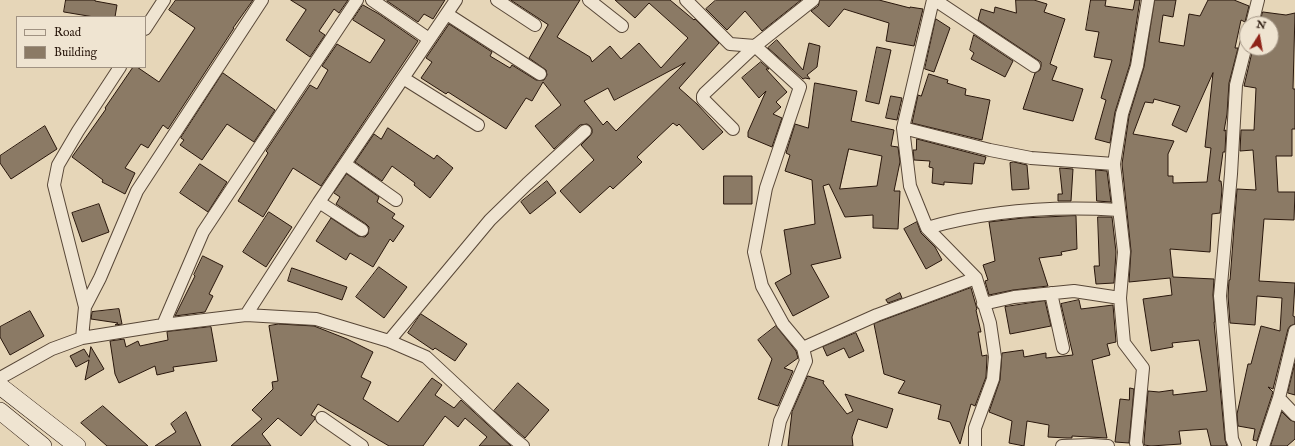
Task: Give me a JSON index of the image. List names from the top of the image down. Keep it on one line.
{"legend":["Road","Building"],"north":"top"}
